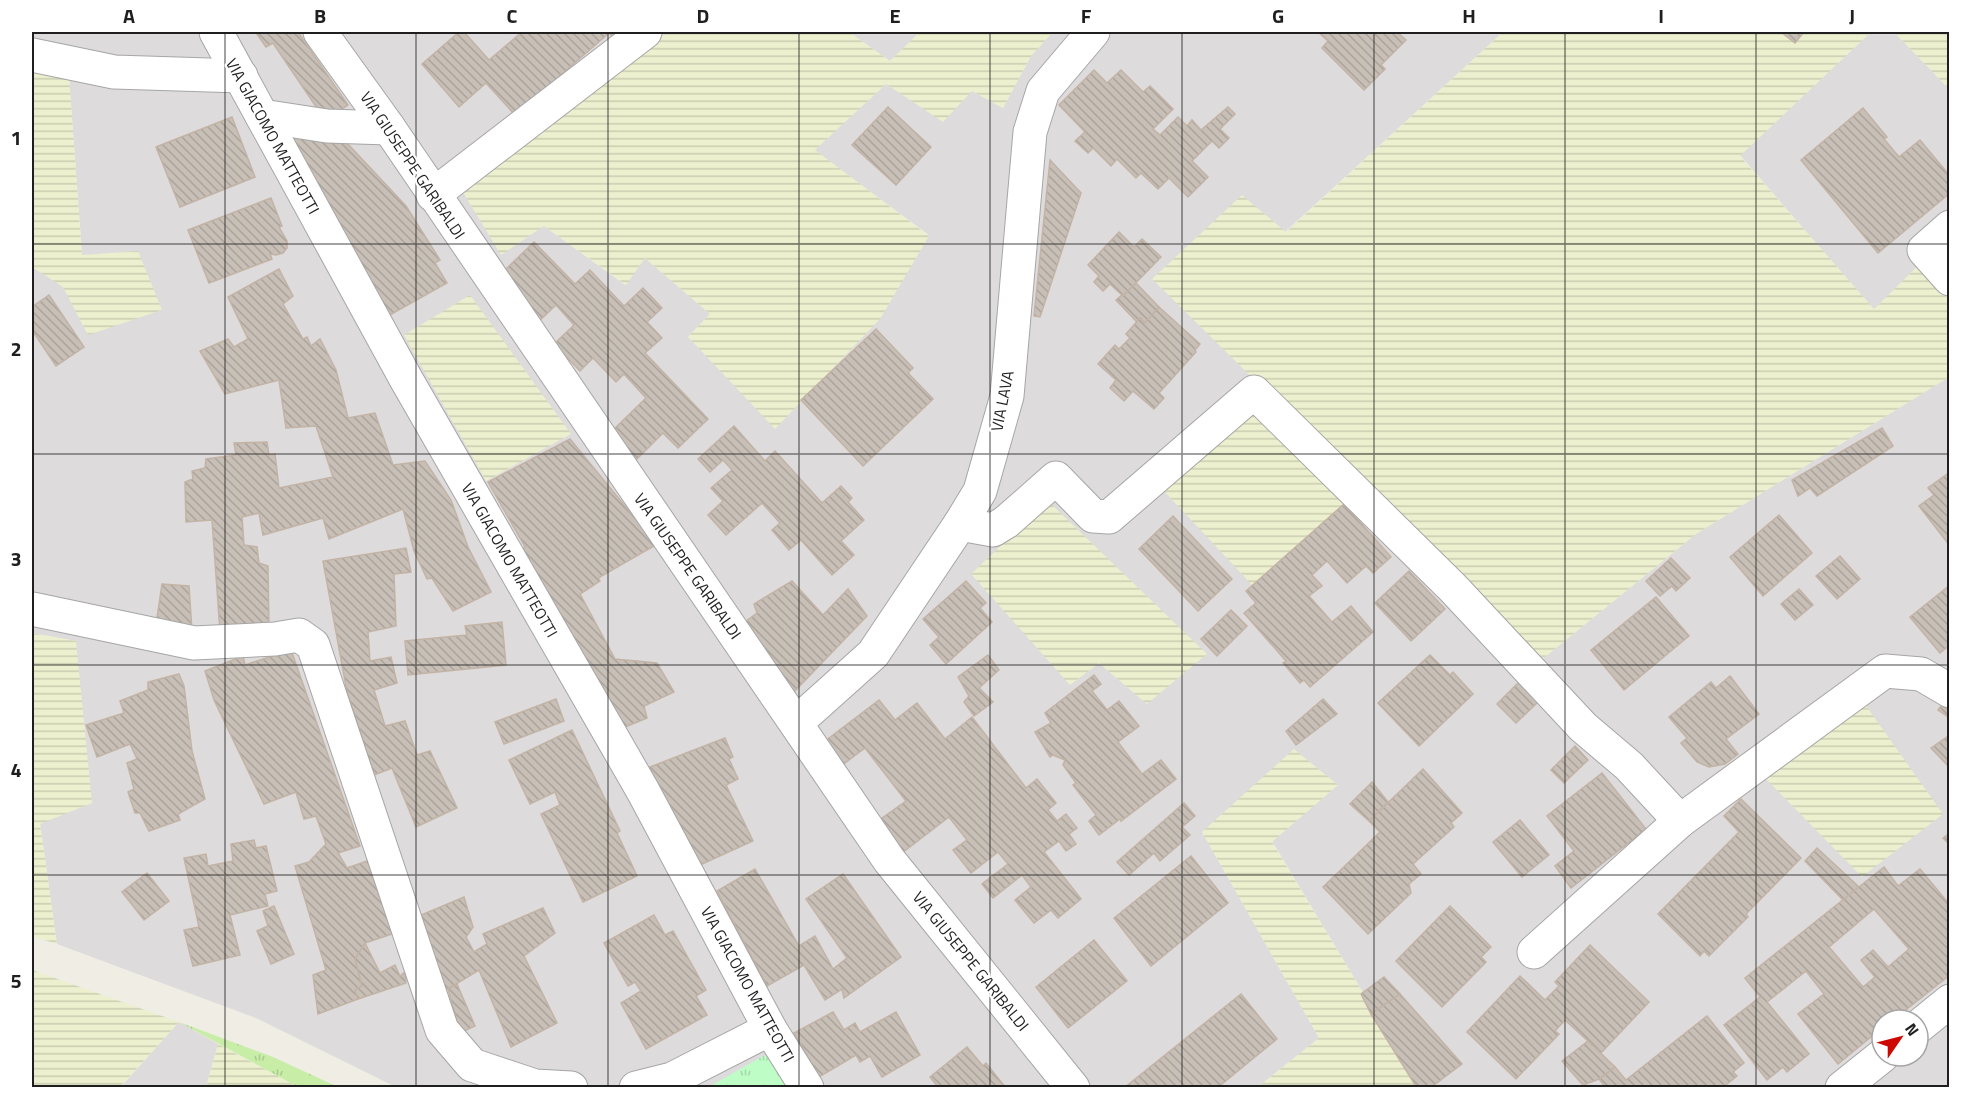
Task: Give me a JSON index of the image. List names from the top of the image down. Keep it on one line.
{"streets":{"street":["VIA GIACOMO MATTEOTTI","VIA GIUSEPPE GARIBALDI","VIA LAVA"]},"crossings":[["VIA GIUSEPPE GARIBALDI","VIA LAVA"]],"north":"top right","grid":{"columns":["A","B","C","D","E","F","G","H","I","J"],"rows":["1","2","3","4","5"]}}
